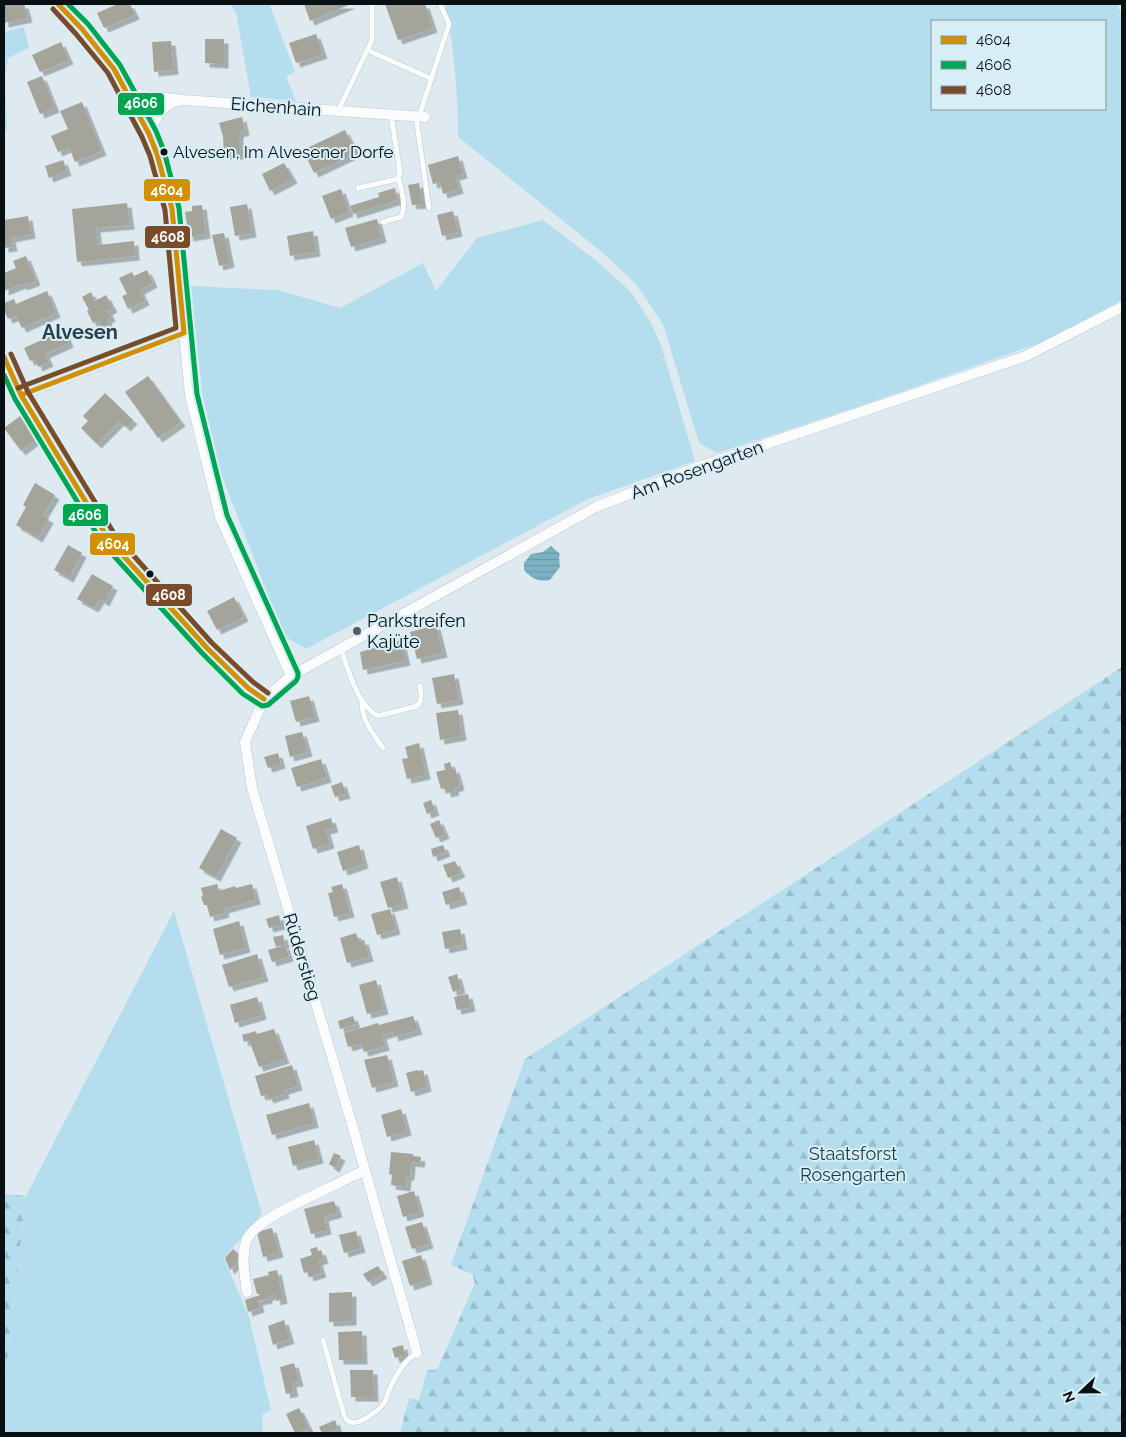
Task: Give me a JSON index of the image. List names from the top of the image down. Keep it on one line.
{"streets":{"street":["Eichenhain","Am Rosengarten","Rüderstieg"]},"crossings":[["Am Rosengarten","Rüderstieg"]],"districts":["Alvesen"],"parks":["Staatsforst Rosengarten"],"places":["Alvesen, Im Alvesener Dorfe","Parkstreifen Kajüte"],"lines":["transit line 4604","transit line 4606","transit line 4608"],"legend":["4604","4606","4608"],"north":"left"}
